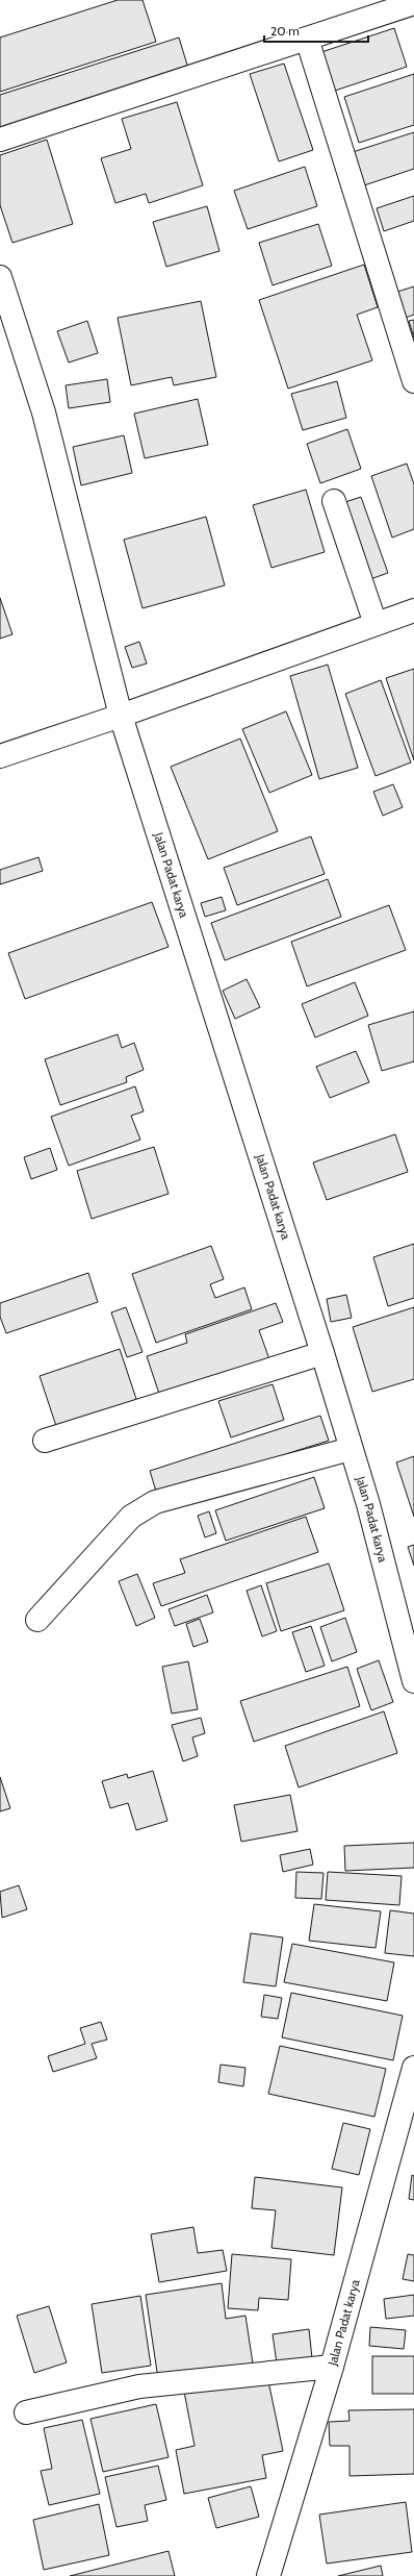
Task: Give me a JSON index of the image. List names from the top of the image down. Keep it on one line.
{"streets":{"street":["Jalan Padat karya"]},"scale_bar":"20 m"}
